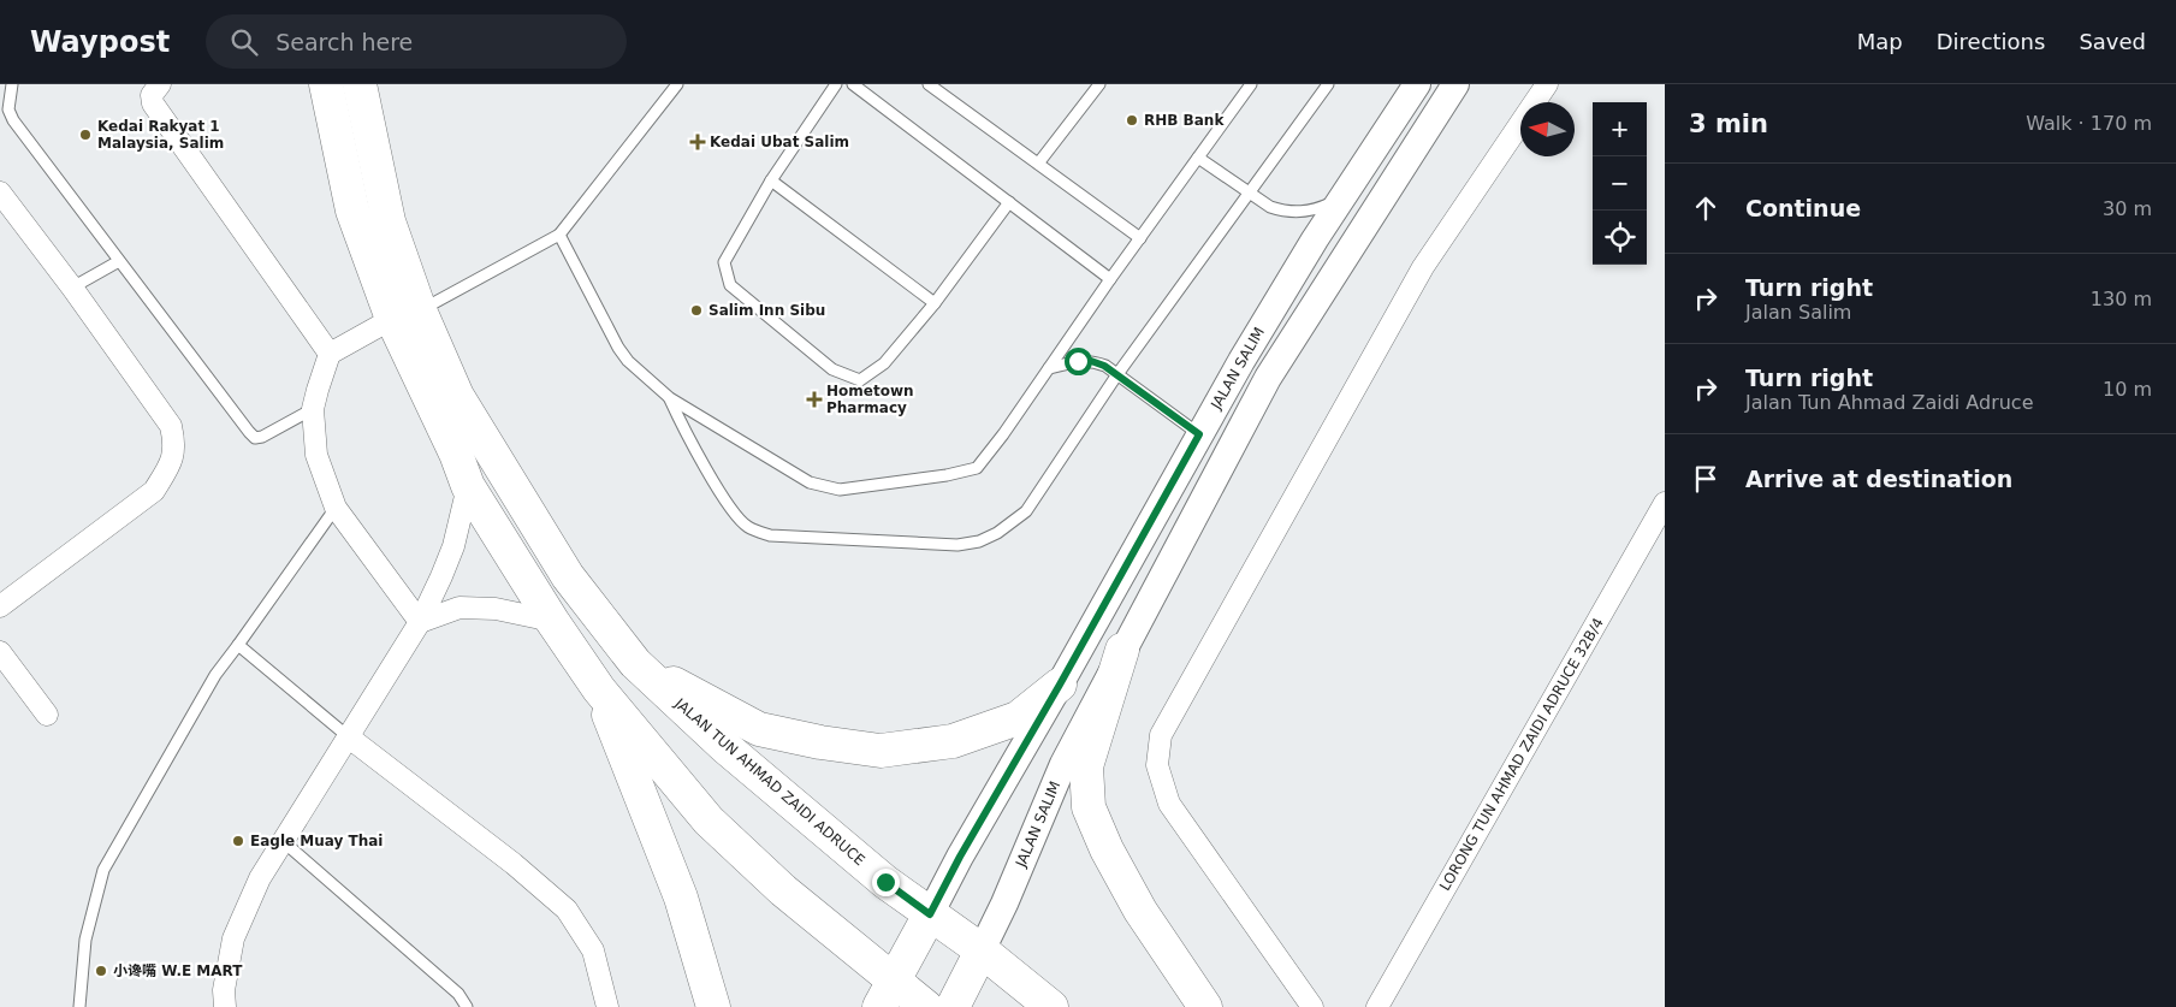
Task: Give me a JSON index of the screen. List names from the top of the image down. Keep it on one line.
{"streets":{"main road":["JALAN SALIM","JALAN TUN AHMAD ZAIDI ADRUCE"],"street":["LORONG TUN AHMAD ZAIDI ADRUCE 32B/4"]},"crossings":[["JALAN SALIM","JALAN TUN AHMAD ZAIDI ADRUCE"]],"places":{"other":["RHB Bank","Kedai Rakyat 1 Malaysia, Salim","Salim Inn Sibu","Eagle Muay Thai","小谗嘴 W.E MART"],"health":["Kedai Ubat Salim","Hometown Pharmacy"]},"north":"left","page":{"header":"Waypost","search":"Search here","nav":["Map","Directions","Saved"],"heading":["3 min","Walk · 170 m"],"map_buttons":["+","−"],"list":[["Continue","30 m"],["Turn right","Jalan Salim","130 m"],["Turn right","Jalan Tun Ahmad Zaidi Adruce","10 m"],"Arrive at destination"]}}
